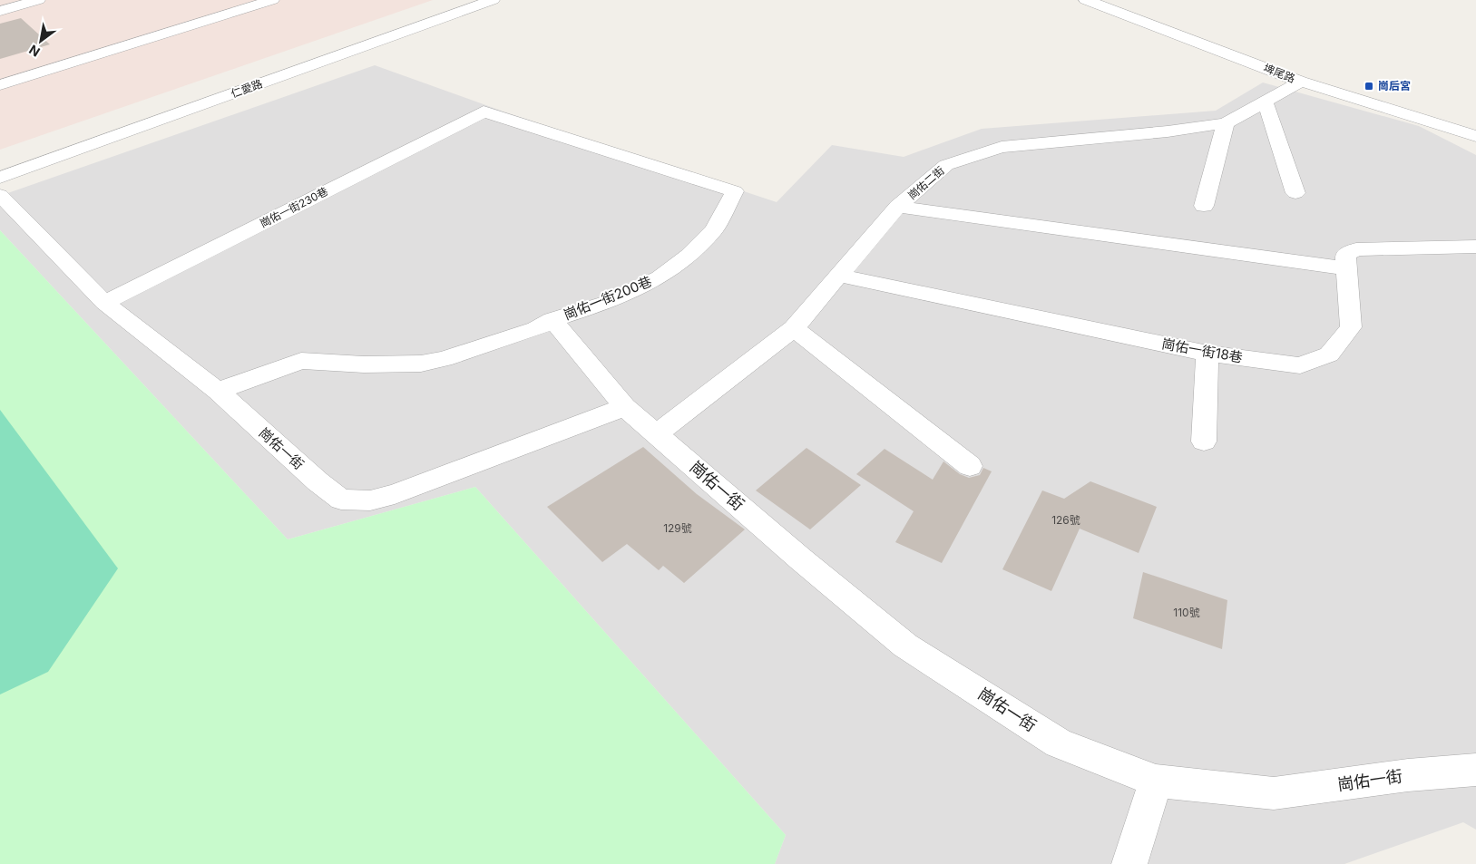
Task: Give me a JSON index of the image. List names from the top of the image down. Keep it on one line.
{"streets":{"street":["埤尾路","仁愛路","崗佑二街","崗佑一街230巷","崗佑一街200巷","崗佑一街18巷","崗佑一街"]},"crossings":[["埤尾路","崗佑二街"],["崗佑二街","崗佑一街18巷"],["崗佑二街","崗佑一街"],["崗佑一街230巷","崗佑一街200巷"],["崗佑一街230巷","崗佑一街"],["崗佑一街200巷","崗佑一街"]],"places":{"transit":["崗后宮"]},"house_numbers":["126號","129號","110號"],"north":"bottom left"}
